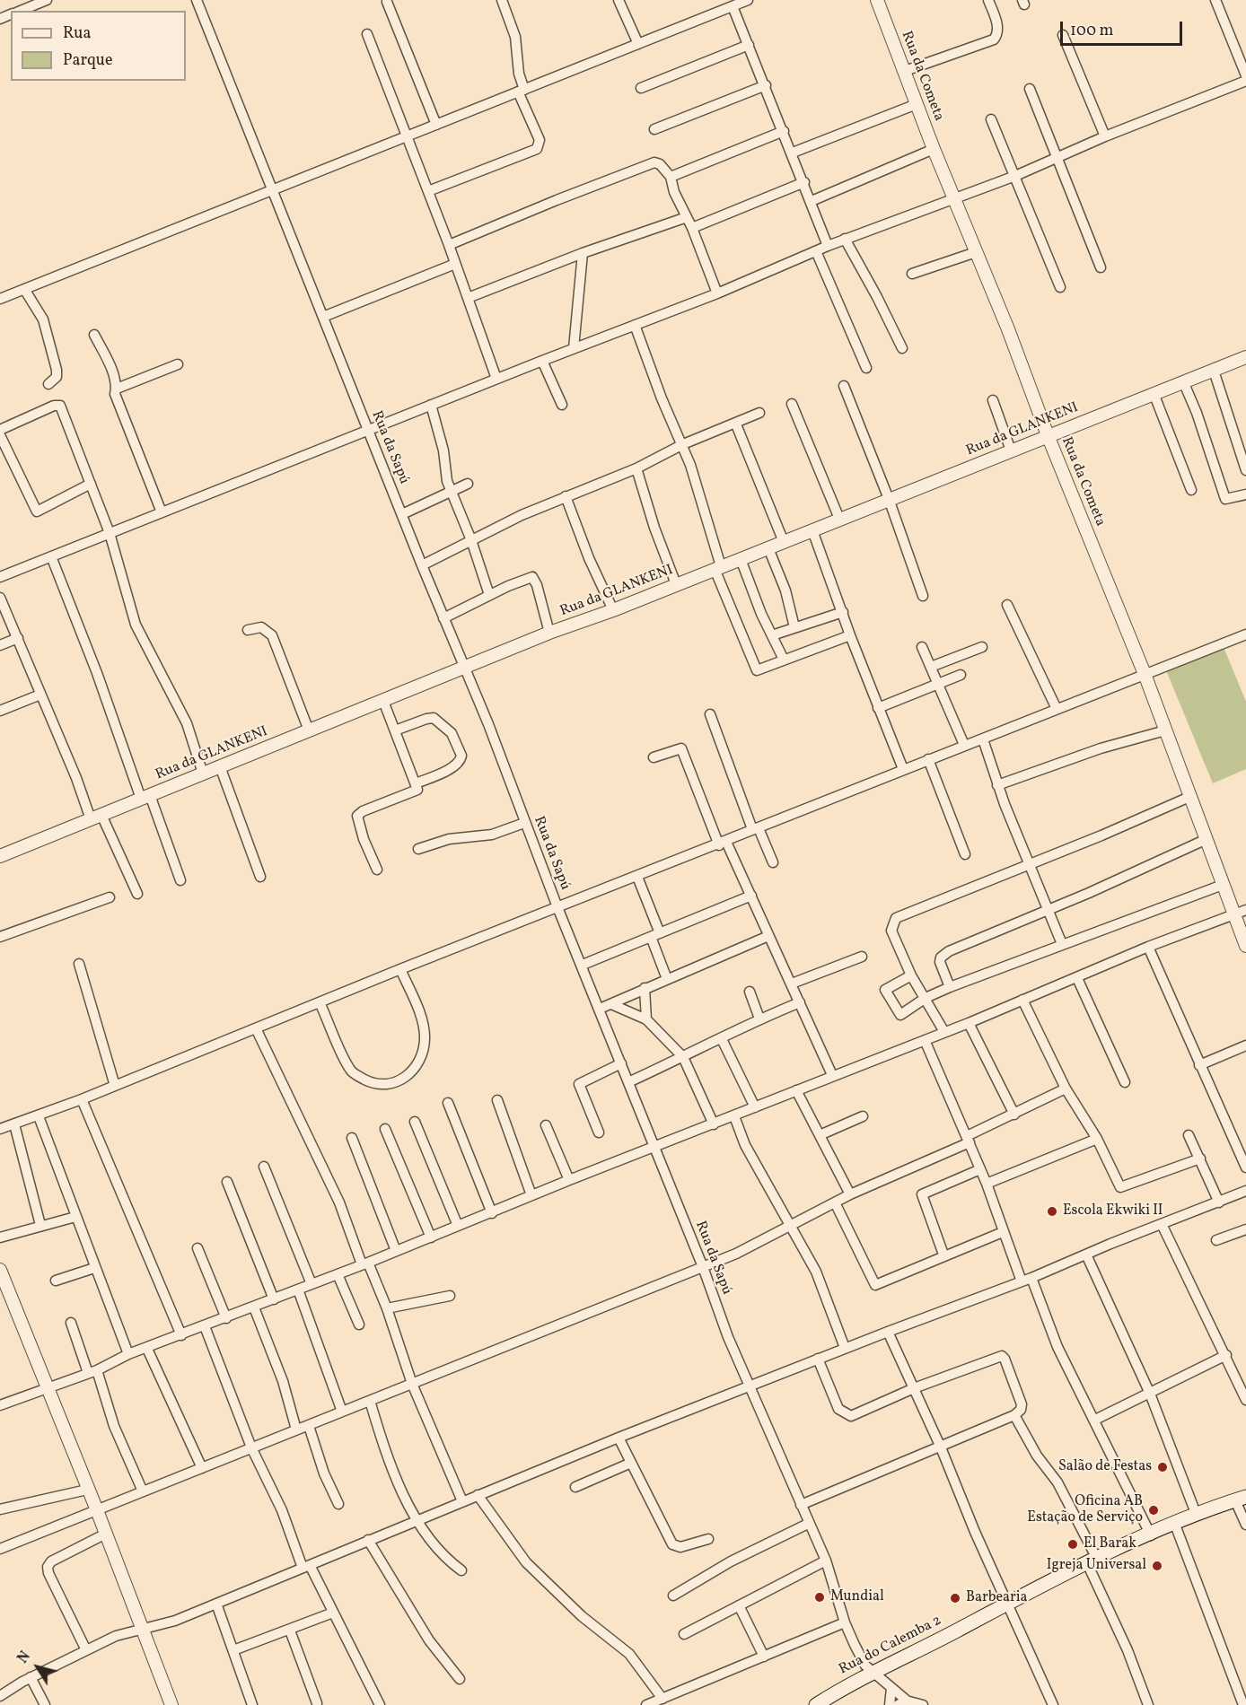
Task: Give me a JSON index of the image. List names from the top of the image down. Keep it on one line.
{"streets":{"main road":["Rua do Calemba 2"],"street":["Rua da Cometa","Rua da GLANKENI","Rua da Sapú"]},"crossings":[["Rua da Cometa","Rua da GLANKENI"],["Rua da GLANKENI","Rua da Sapú"],["Rua da Sapú","Rua do Calemba 2"]],"places":["Escola Ekwiki II","Salão de Festas","Oficina AB Estação de Serviço","El Barak","Igreja Universal","Mundial","Barbearia"],"legend":["Rua","Parque"],"scale_bar":"100 m","north":"top left"}
